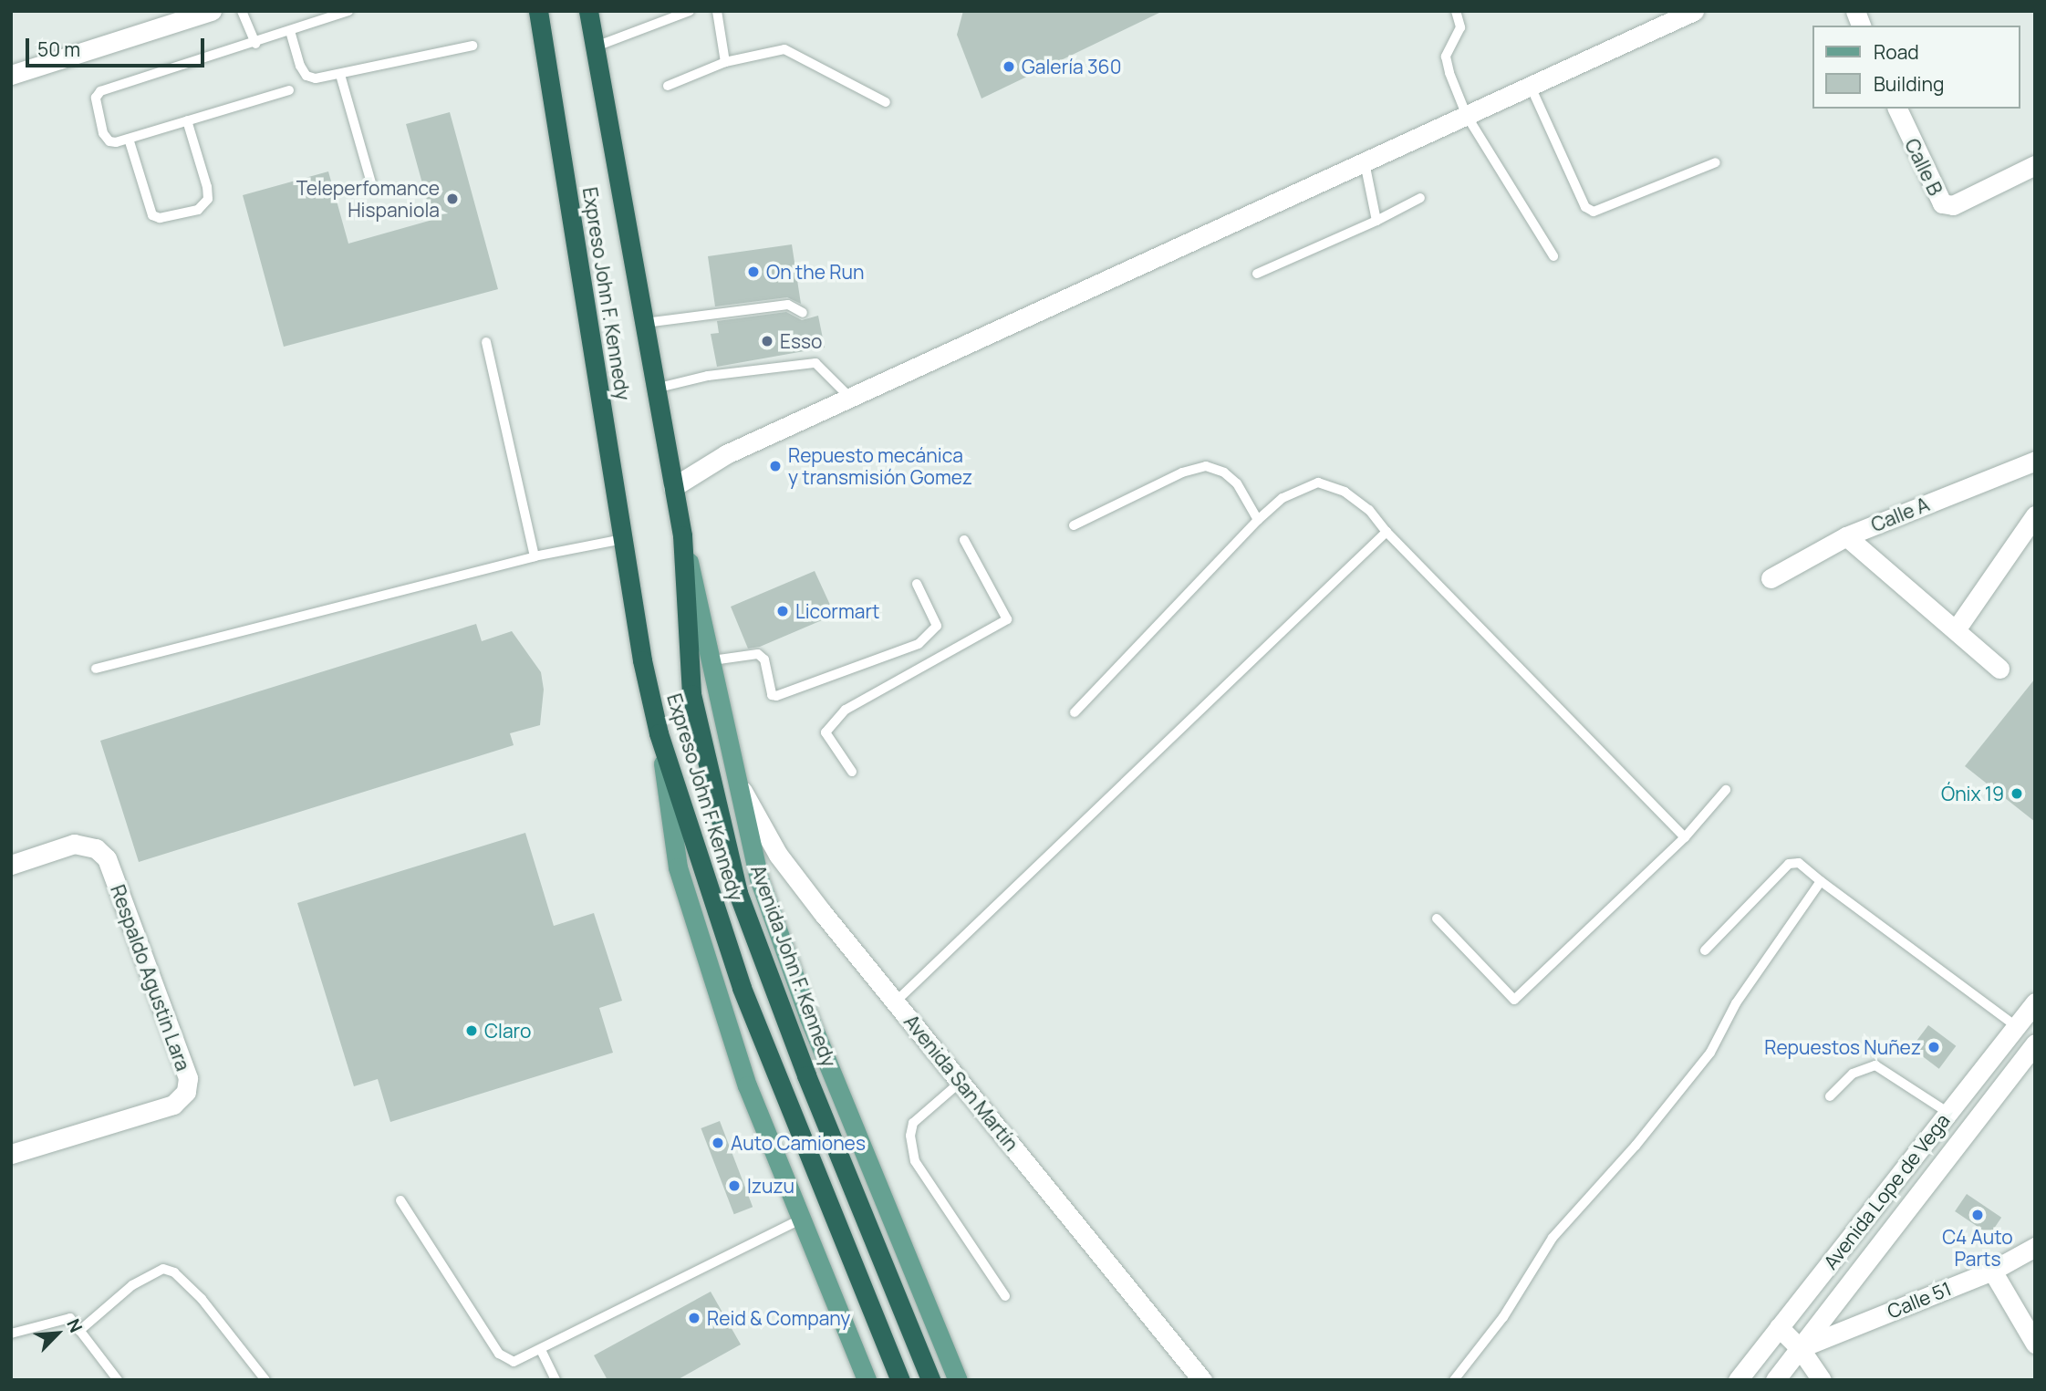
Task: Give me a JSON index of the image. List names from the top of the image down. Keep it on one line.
{"streets":{"highway":["Expreso John F. Kennedy"],"main road":["Avenida John F. Kennedy"],"street":["Calle B","Calle A","Respaldo Agustin Lara","Avenida San Martín","Avenida Lope de Vega","Calle 51"]},"crossings":[["Expreso John F. Kennedy","Avenida John F. Kennedy"],["Avenida John F. Kennedy","Avenida San Martín"],["Avenida Lope de Vega","Calle 51"]],"places":["Galería 360","Teleperfomance Hispaniola","On the Run","Esso","Repuesto mecánica y transmisión Gomez","Licormart","Ónix 19","Claro","Repuestos Nuñez","Auto Camiones","Izuzu","C4 Auto Parts","Reid & Company"],"legend":["Road","Building"],"scale_bar":"50 m","north":"top right"}
